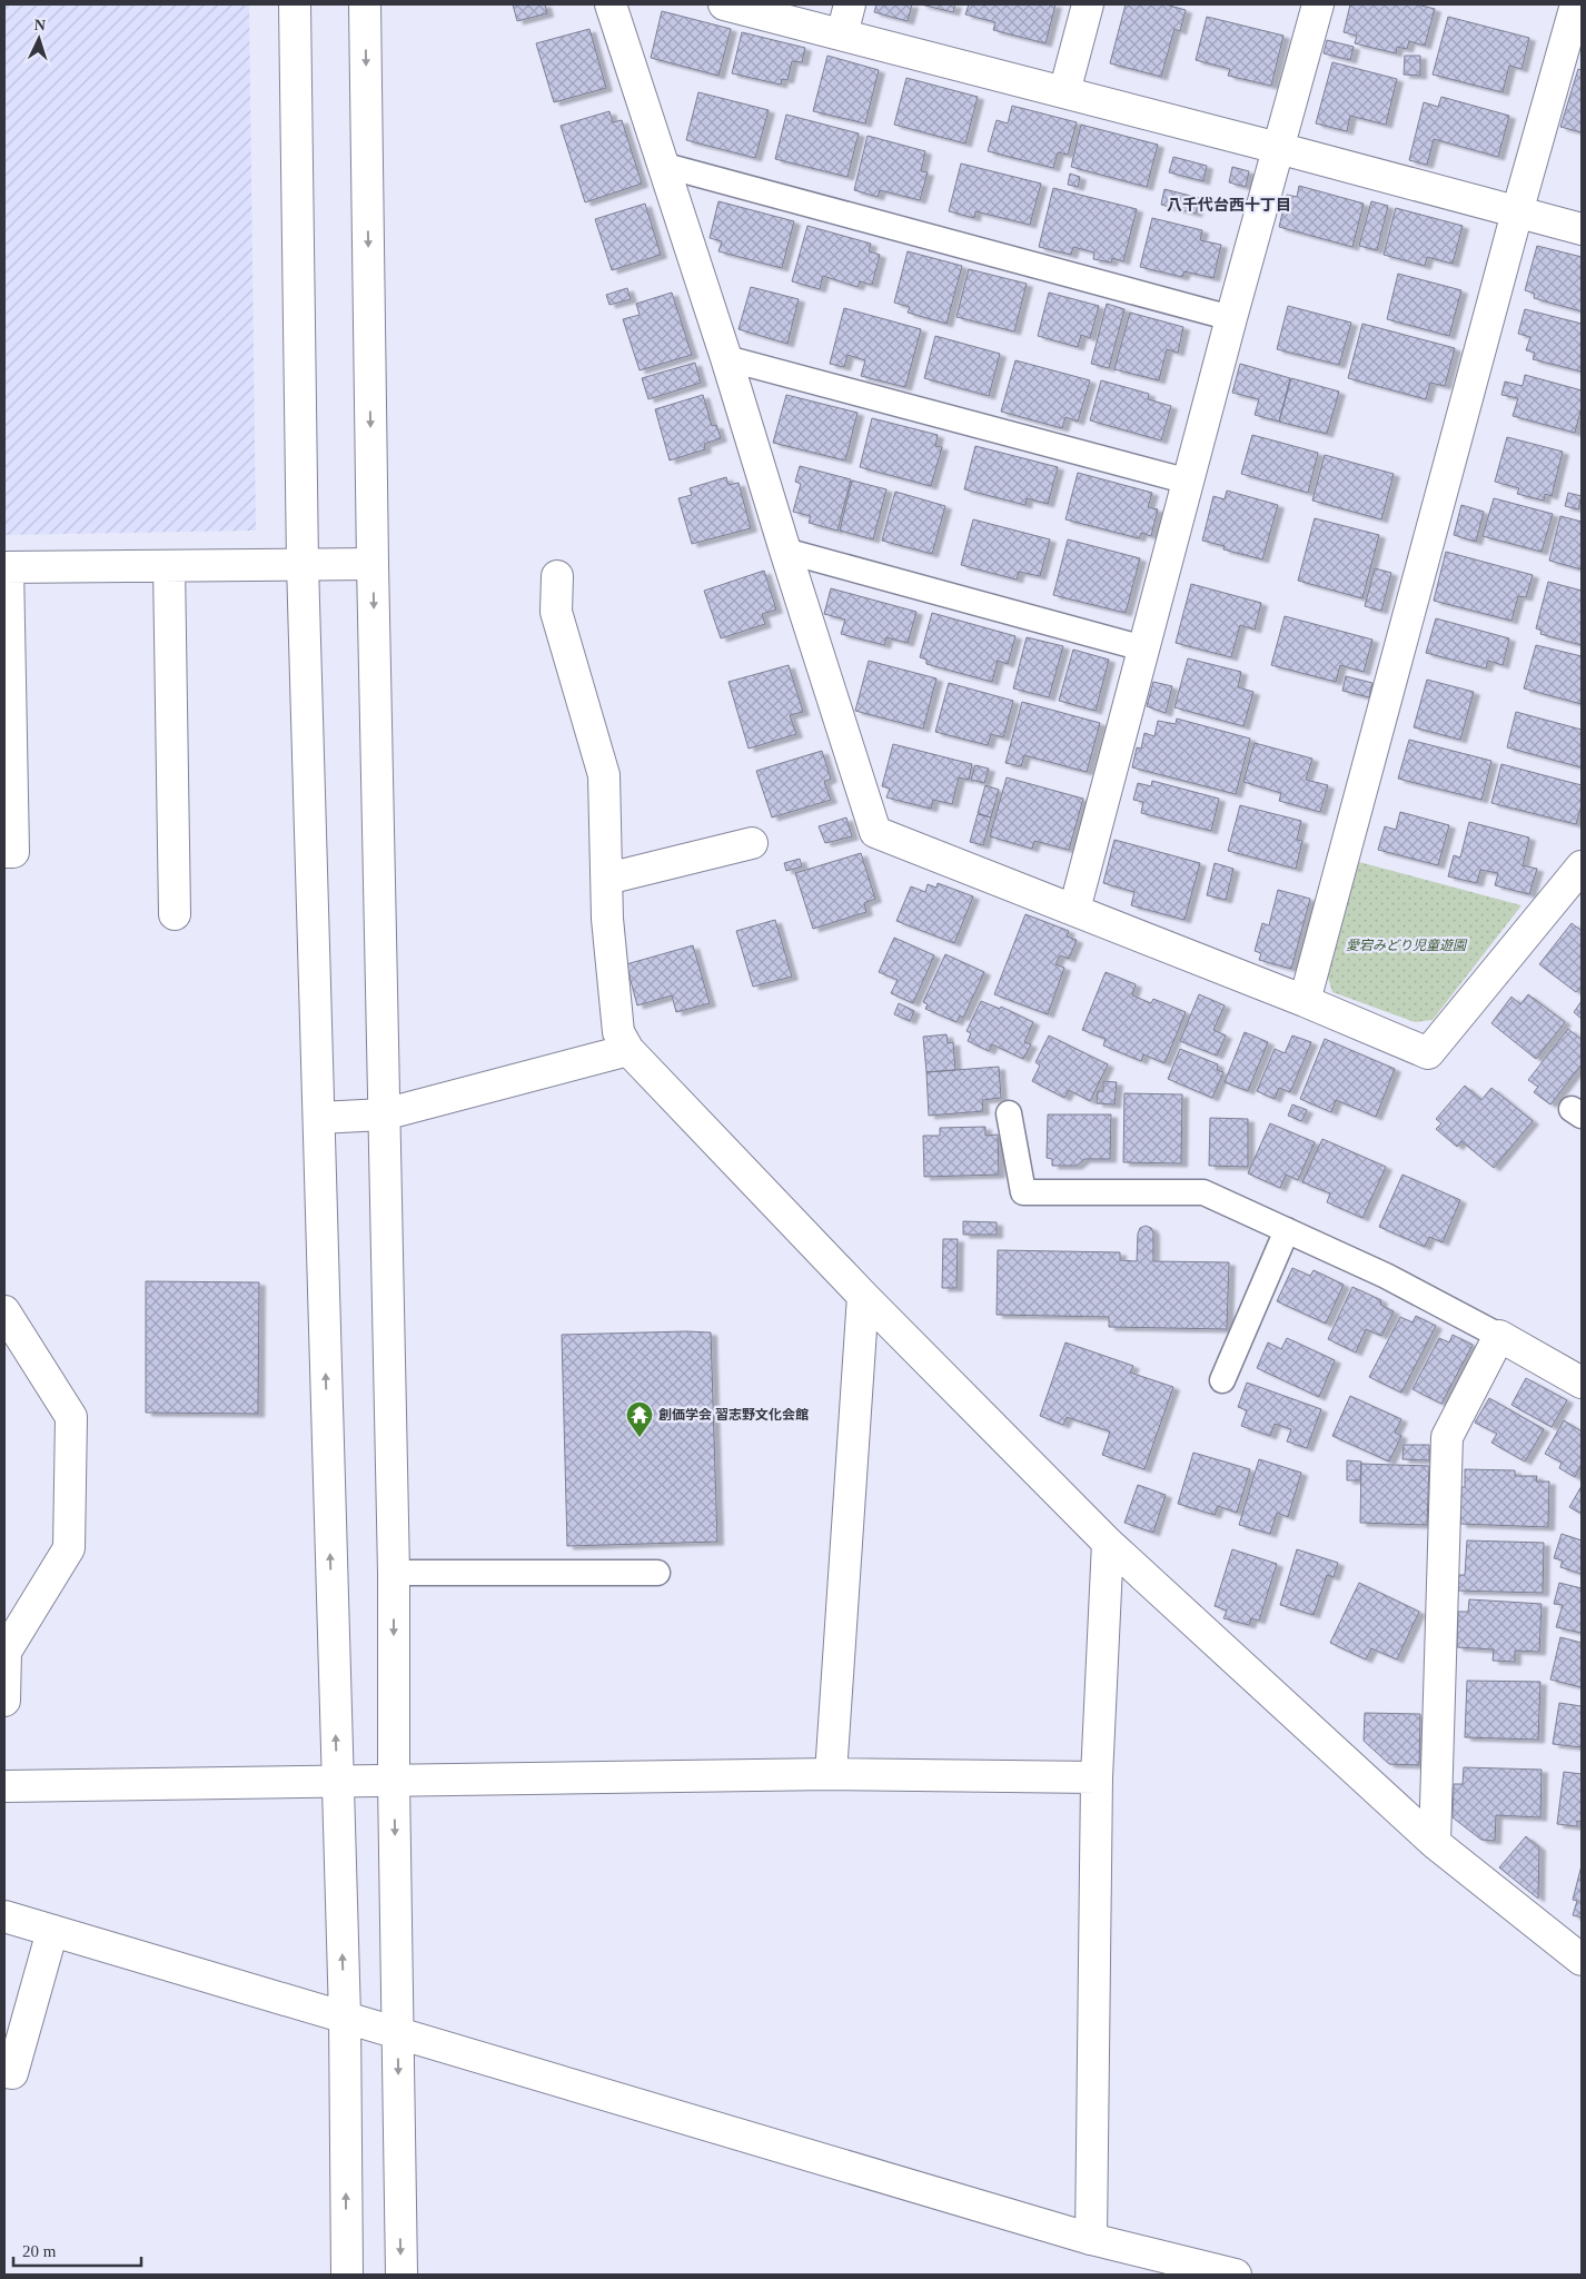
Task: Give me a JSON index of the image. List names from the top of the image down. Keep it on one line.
{"districts":["八千代台西十丁目"],"parks":["愛宕みどり児童遊園"],"places":{"temple":["創価学会 習志野文化会館"]},"scale_bar":"20 m","north":"top"}
